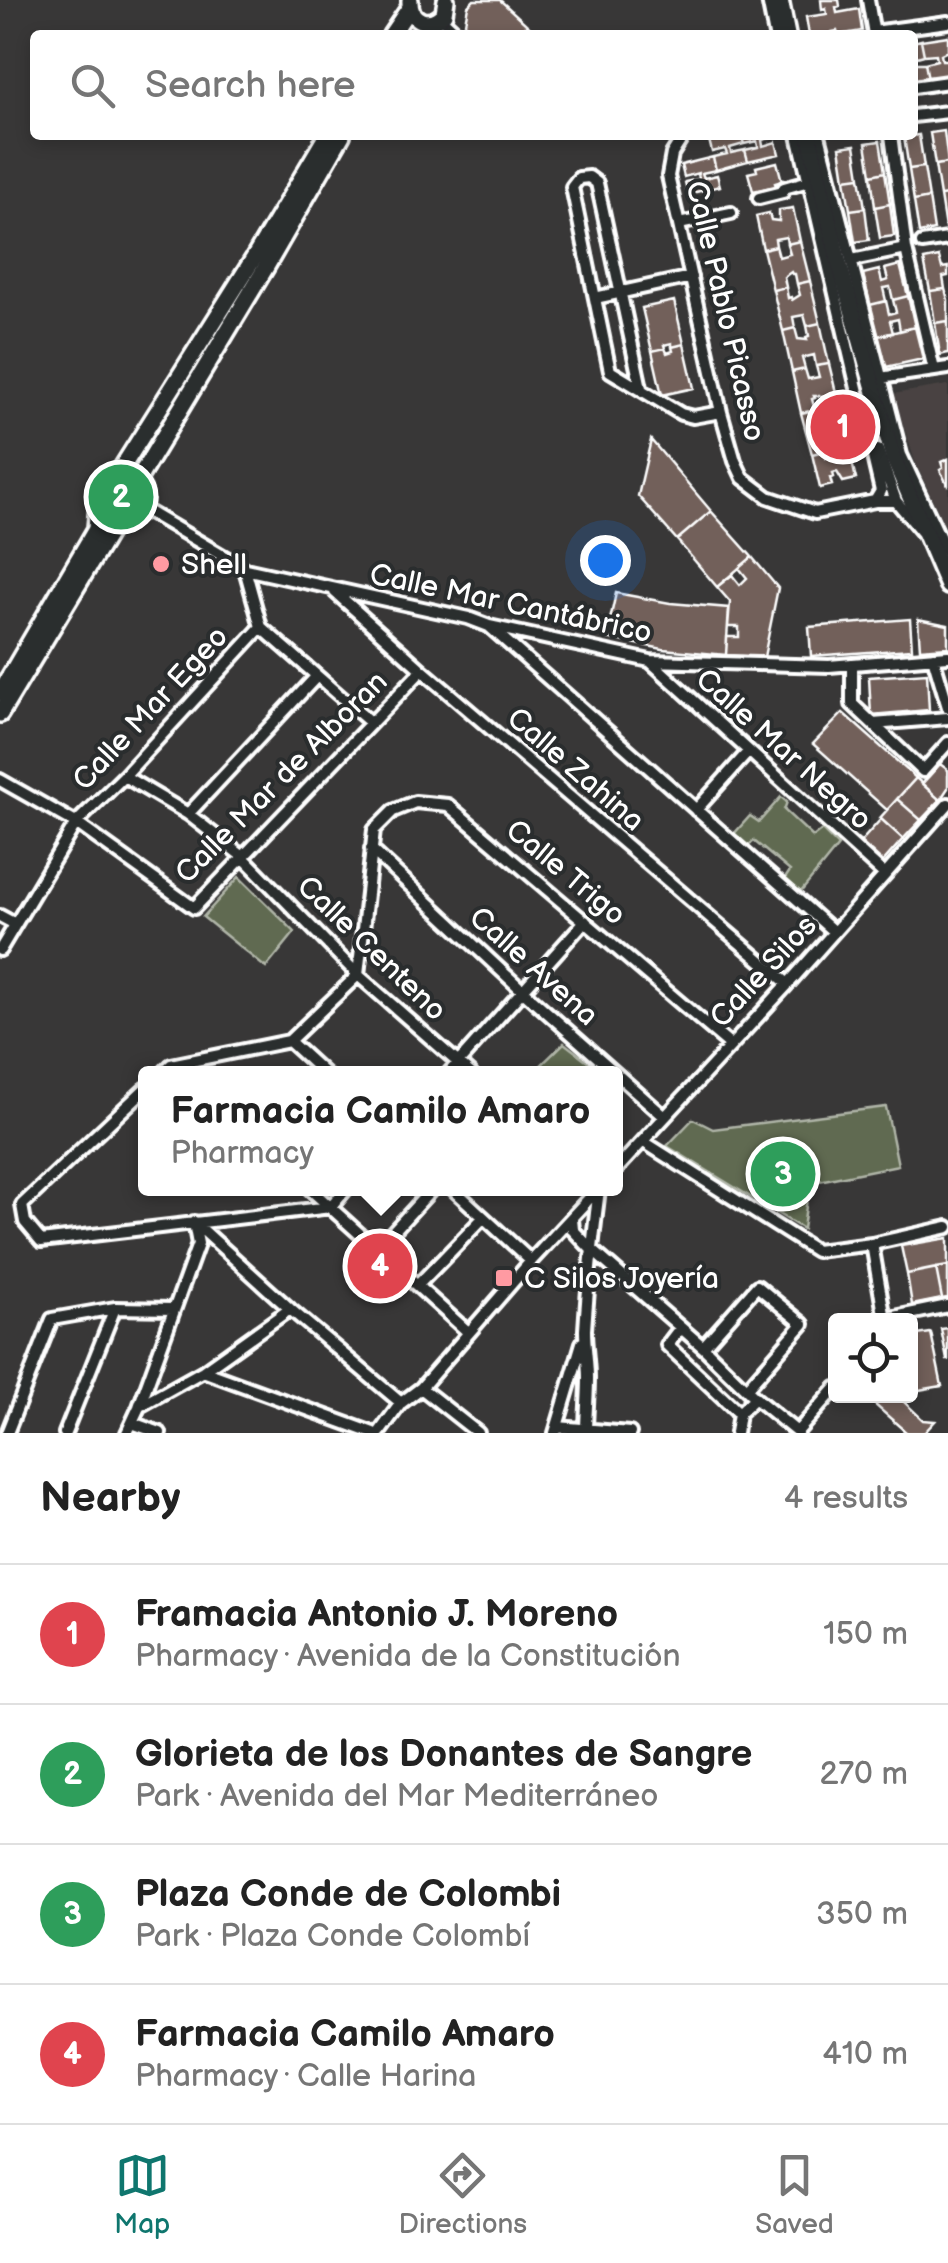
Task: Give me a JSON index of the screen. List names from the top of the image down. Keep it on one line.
{"streets":{"street":["Calle Pablo Picasso","Calle Mar Cantábrico","Calle Mar Egeo","Calle Mar Negro","Calle Zahina","Calle Mar de Alboran","Calle Trigo","Calle Centeno","Calle Avena","Calle Silos"]},"crossings":[["Calle Mar Cantábrico","Calle Mar Negro"],["Calle Mar Cantábrico","Calle Zahina"],["Calle Mar Egeo","Calle Mar de Alboran"],["Calle Mar Egeo","Calle Centeno"],["Calle Mar Negro","Calle Silos"],["Calle Zahina","Calle Mar de Alboran"],["Calle Zahina","Calle Silos"],["Calle Mar de Alboran","Calle Centeno"],["Calle Trigo","Calle Avena"],["Calle Trigo","Calle Silos"],["Calle Avena","Calle Silos"]],"places":{"other":["Shell"],"transit":["C Silos Joyería"]},"page":{"search":"Search here","pins":["1","2","3","4"],"popup":["Farmacia Camilo Amaro","Pharmacy"],"heading":["Nearby","4 results"],"list":[{"mark":"1","name":"Framacia Antonio J. Moreno","note":"Pharmacy · Avenida de la Constitución","value":"150 m"},{"mark":"2","name":"Glorieta de los Donantes de Sangre","note":"Park · Avenida del Mar Mediterráneo","value":"270 m"},{"mark":"3","name":"Plaza Conde de Colombi","note":"Park · Plaza Conde Colombí","value":"350 m"},{"mark":"4","name":"Farmacia Camilo Amaro","note":"Pharmacy · Calle Harina","value":"410 m"}],"nav":["Map","Directions","Saved"]}}
